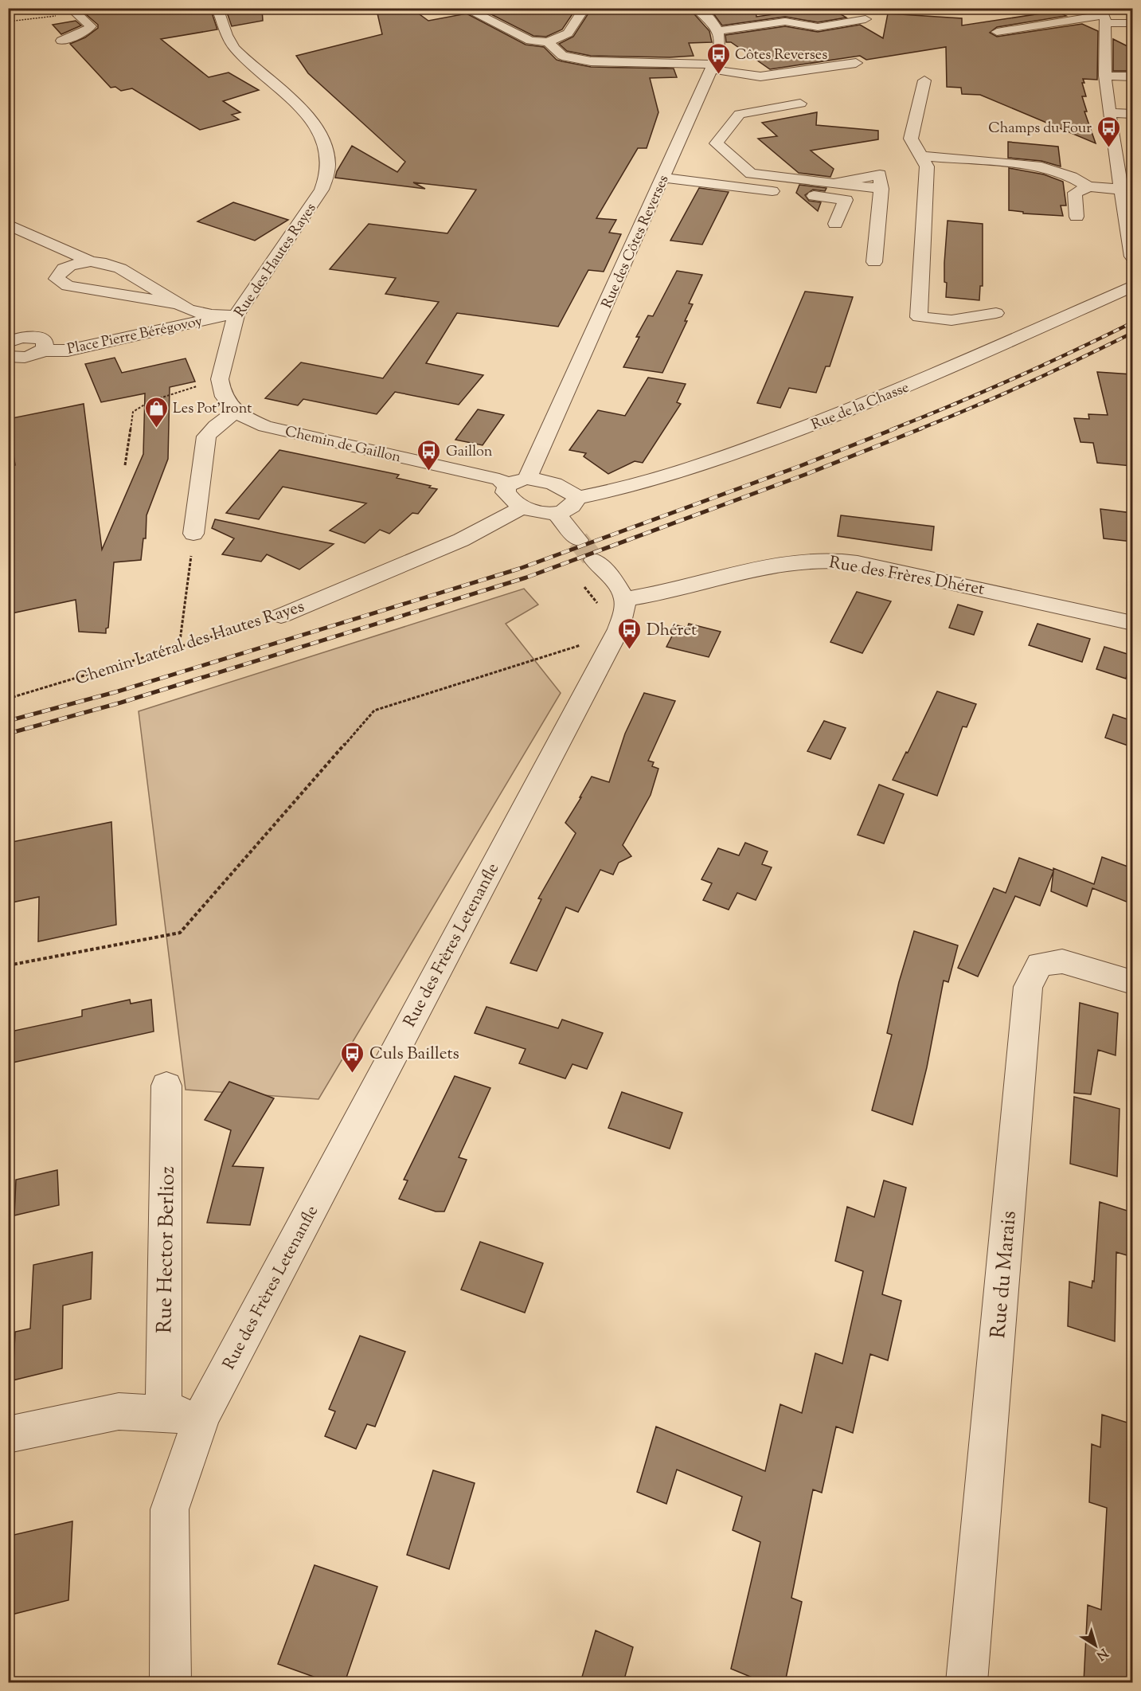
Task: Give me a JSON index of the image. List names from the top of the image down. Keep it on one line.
{"streets":{"street":["Rue des Côtes Reverses","Rue des Hautes Rayes","Place Pierre Bérégovoy","Rue de la Chasse","Chemin de Gaillon","Rue des Frères Dhéret","Chemin Latéral des Hautes Rayes","Rue des Frères Letenanfle","Rue Hector Berlioz","Rue du Marais"]},"crossings":[["Rue des Hautes Rayes","Place Pierre Bérégovoy"],["Rue des Frères Dhéret","Rue des Frères Letenanfle"]],"places":{"bus stop":["Côtes Reverses","Champs du Four","Gaillon","Dhéret","Culs Baillets"],"shop":["Les Pot’Iront"]},"north":"bottom right"}
